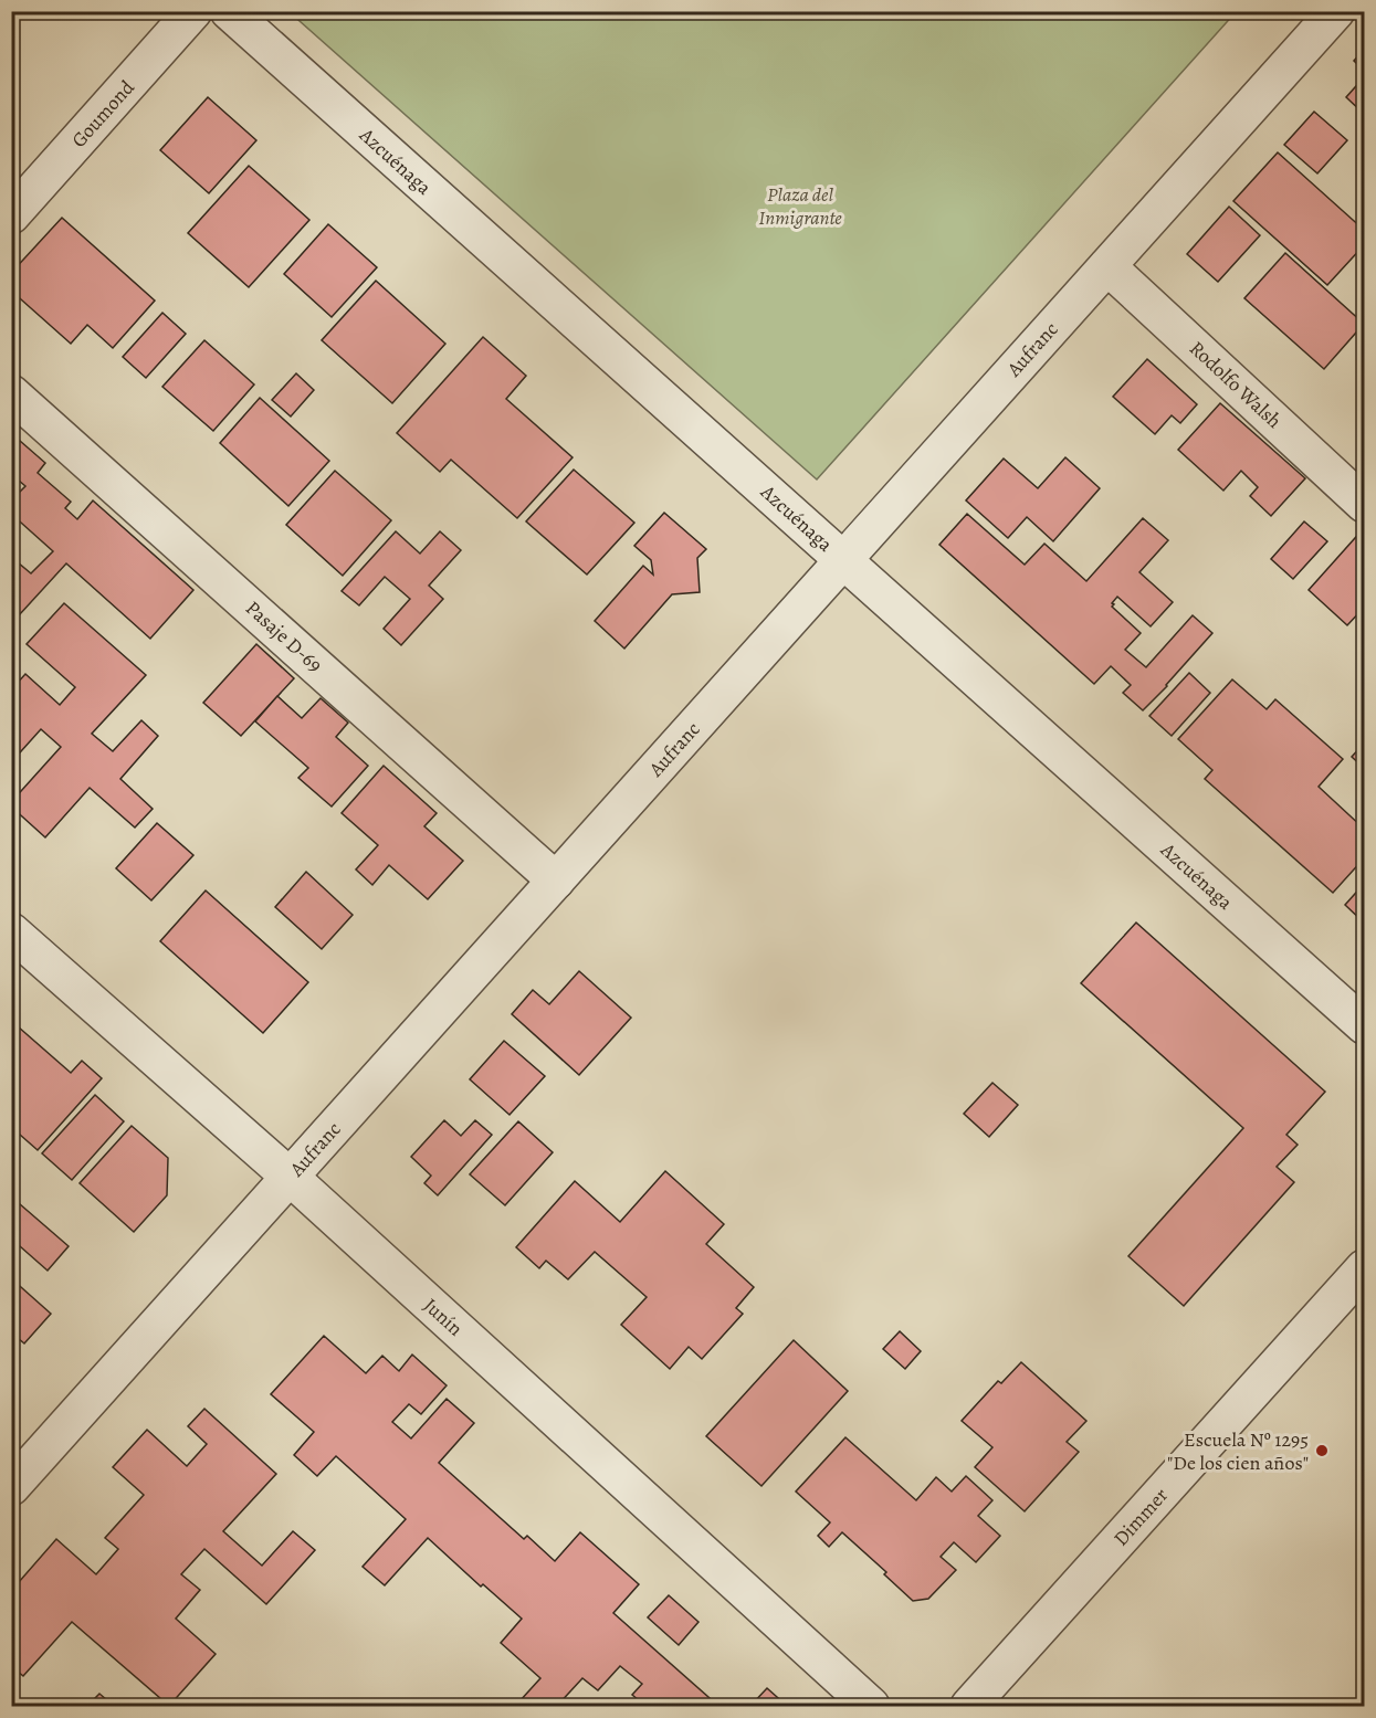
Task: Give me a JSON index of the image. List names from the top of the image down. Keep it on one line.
{"streets":{"street":["Goumond","Azcuénaga","Aufranc","Rodolfo Walsh","Pasaje D-69","Junín","Dimmer"]},"crossings":[["Azcuénaga","Aufranc"],["Aufranc","Rodolfo Walsh"],["Aufranc","Pasaje D-69"],["Aufranc","Junín"]],"parks":["Plaza del Inmigrante"],"places":["Escuela Nº 1295 \"De los cien años\""]}
